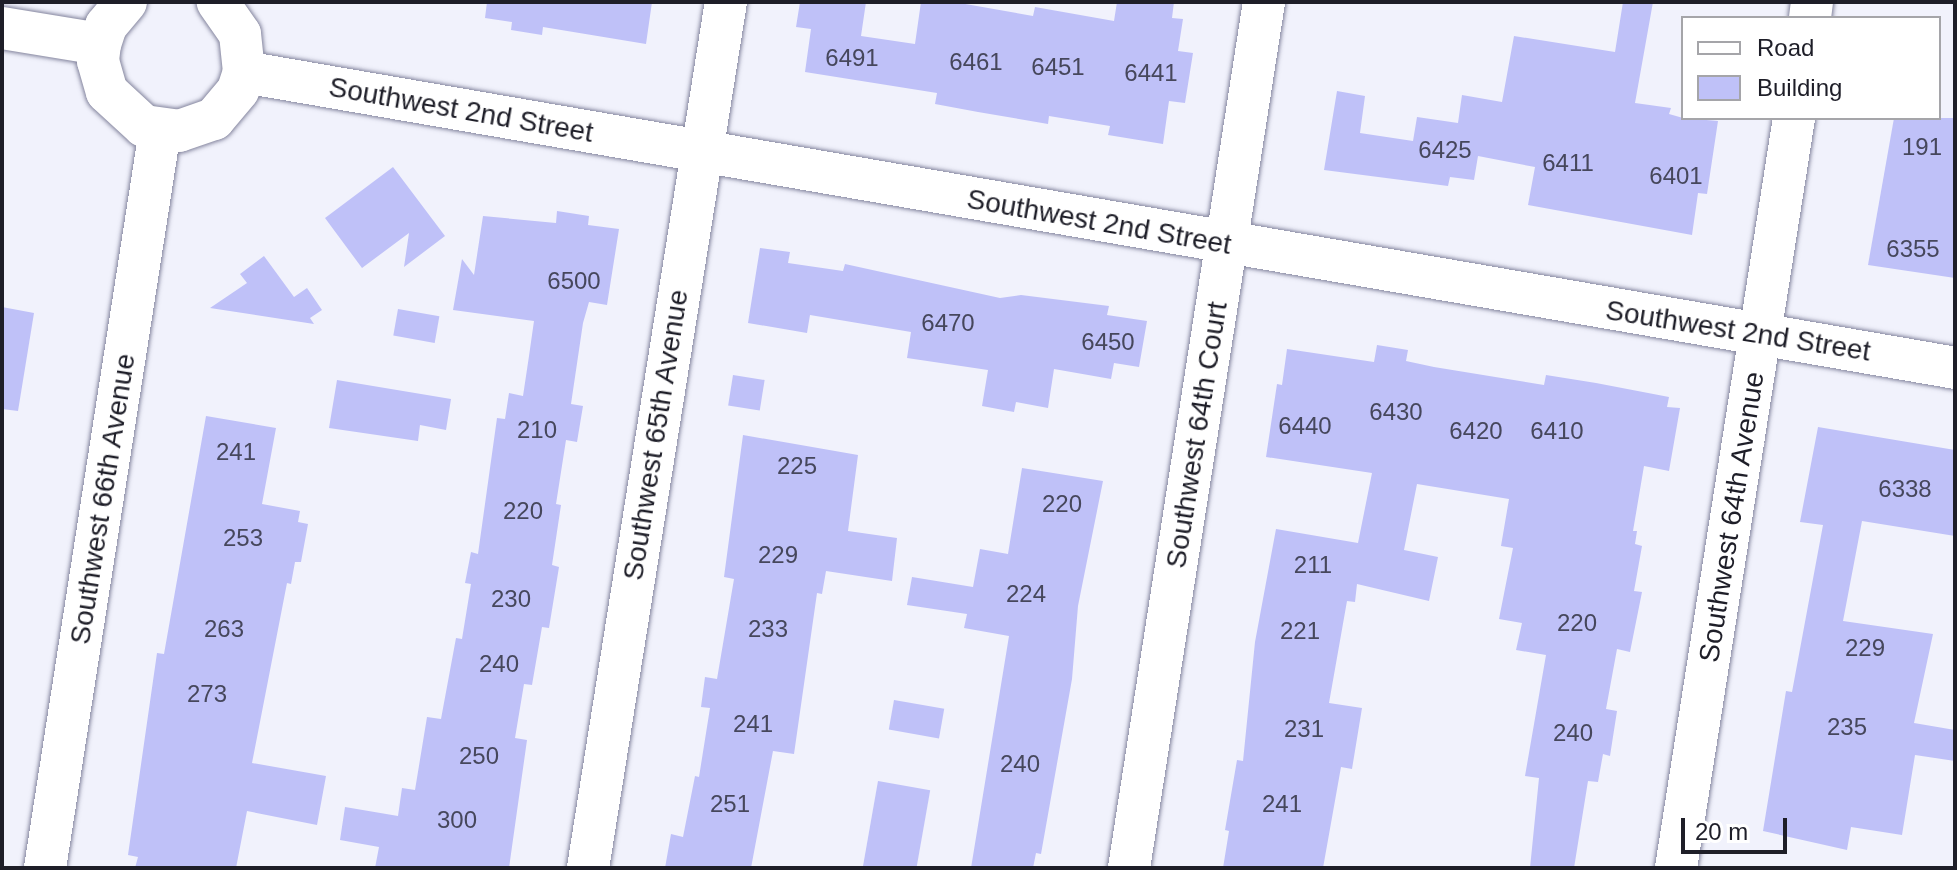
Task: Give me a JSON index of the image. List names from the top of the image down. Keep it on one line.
{"streets":{"street":["Southwest 2nd Street","Southwest 65th Avenue","Southwest 64th Court","Southwest 66th Avenue","Southwest 64th Avenue"]},"crossings":[["Southwest 2nd Street","Southwest 65th Avenue"],["Southwest 2nd Street","Southwest 64th Court"],["Southwest 2nd Street","Southwest 64th Avenue"]],"house_numbers":["6491","6461","6451","6441","191","6425","6411","6401","6355","6500","6470","6450","6430","6440","210","6420","6410","241","225","6338","220","220","253","229","211","224","230","220","263","233","221","229","240","273","241","235","231","240","250","240","251","241","300"],"legend":["Road","Building"],"scale_bar":"20 m"}
